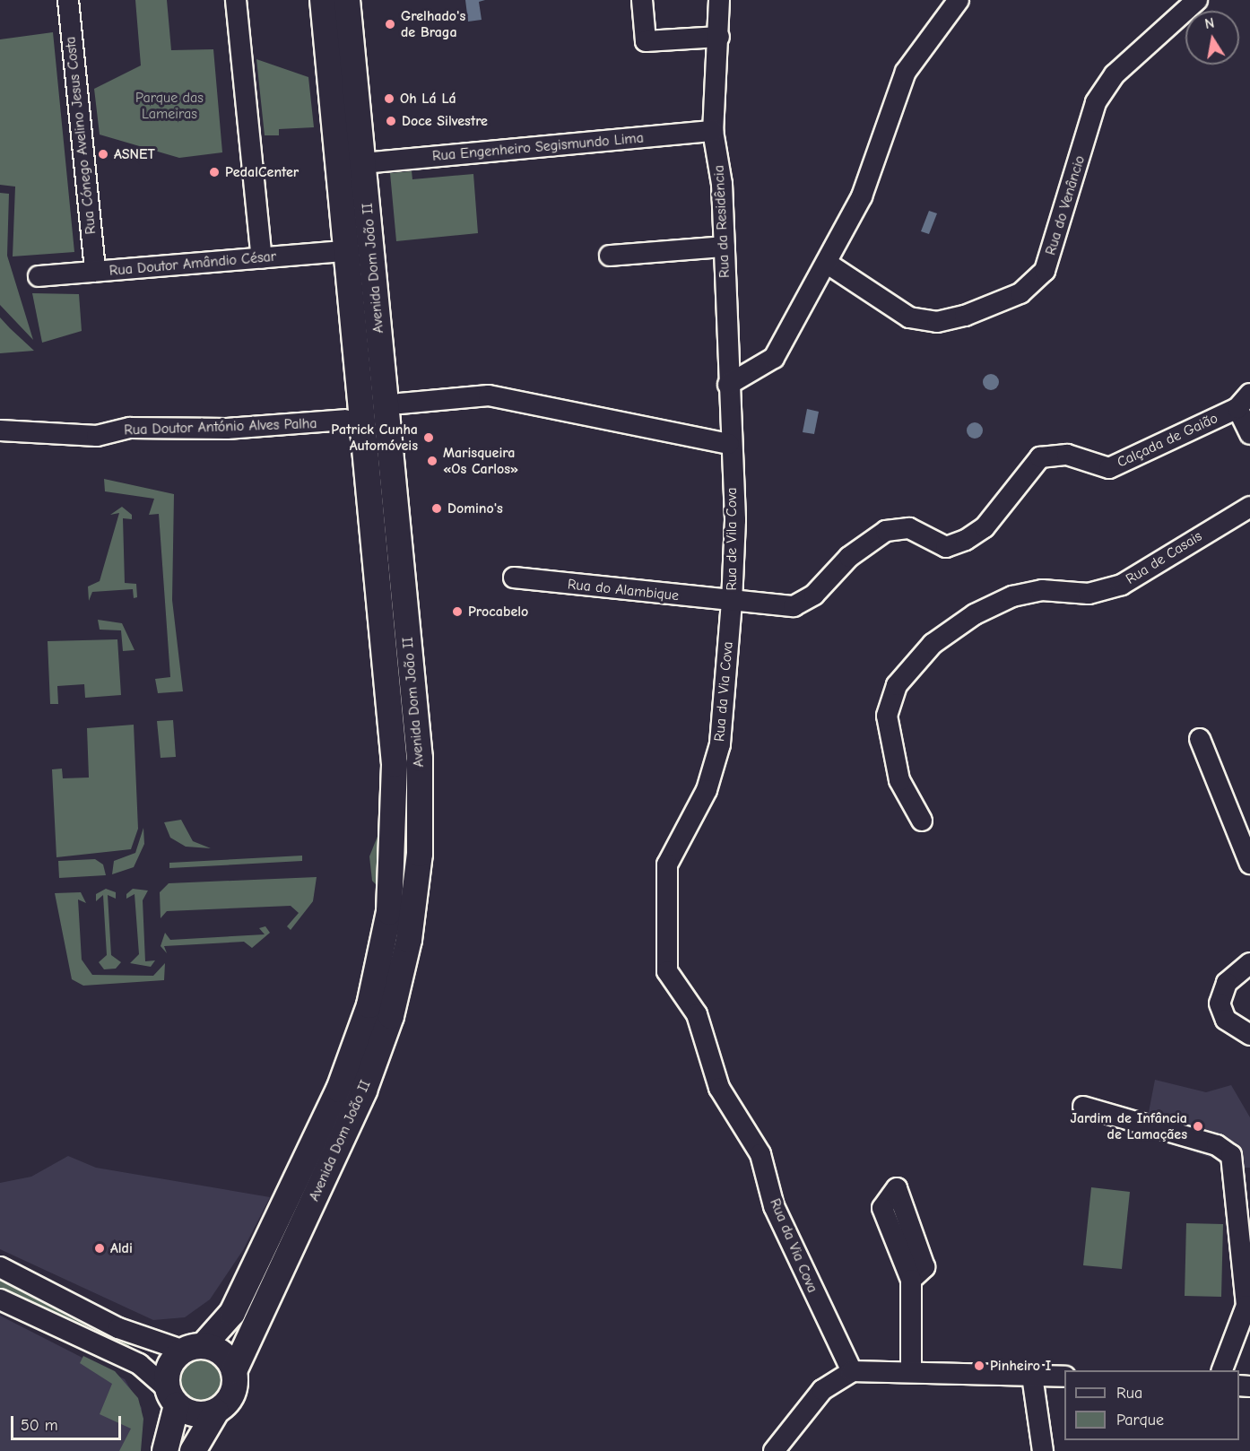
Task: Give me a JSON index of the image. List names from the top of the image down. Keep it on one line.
{"streets":{"main road":["Avenida Dom João II"],"street":["Rua Cónego Avelino Jesus Costa","Rua Engenheiro Segismundo Lima","Rua do Venâncio","Rua da Residência","Rua Doutor Amândio César","Rua Doutor António Alves Palha","Calçada de Gaião","Rua de Vila Cova","Rua de Casais","Rua do Alambique","Rua da Via Cova"]},"crossings":[["Rua Cónego Avelino Jesus Costa","Rua Doutor Amândio César"],["Rua Engenheiro Segismundo Lima","Rua da Residência"],["Rua Engenheiro Segismundo Lima","Avenida Dom João II"],["Rua da Residência","Rua de Vila Cova"],["Rua Doutor Amândio César","Avenida Dom João II"],["Calçada de Gaião","Rua de Vila Cova"],["Calçada de Gaião","Rua do Alambique"],["Calçada de Gaião","Rua da Via Cova"],["Rua de Vila Cova","Rua do Alambique"],["Rua de Vila Cova","Rua da Via Cova"],["Rua do Alambique","Rua da Via Cova"]],"parks":["Parque das Lameiras"],"places":["Grelhado's de Braga","Oh Lá Lá","Doce Silvestre","ASNET","PedalCenter","Patrick Cunha Automóveis","Marisqueira «Os Carlos»","Domino's","Procabelo","Jardim de Infância de Lamaçães","Aldi","Pinheiro I"],"legend":["Rua","Parque"],"scale_bar":"50 m","north":"top"}
